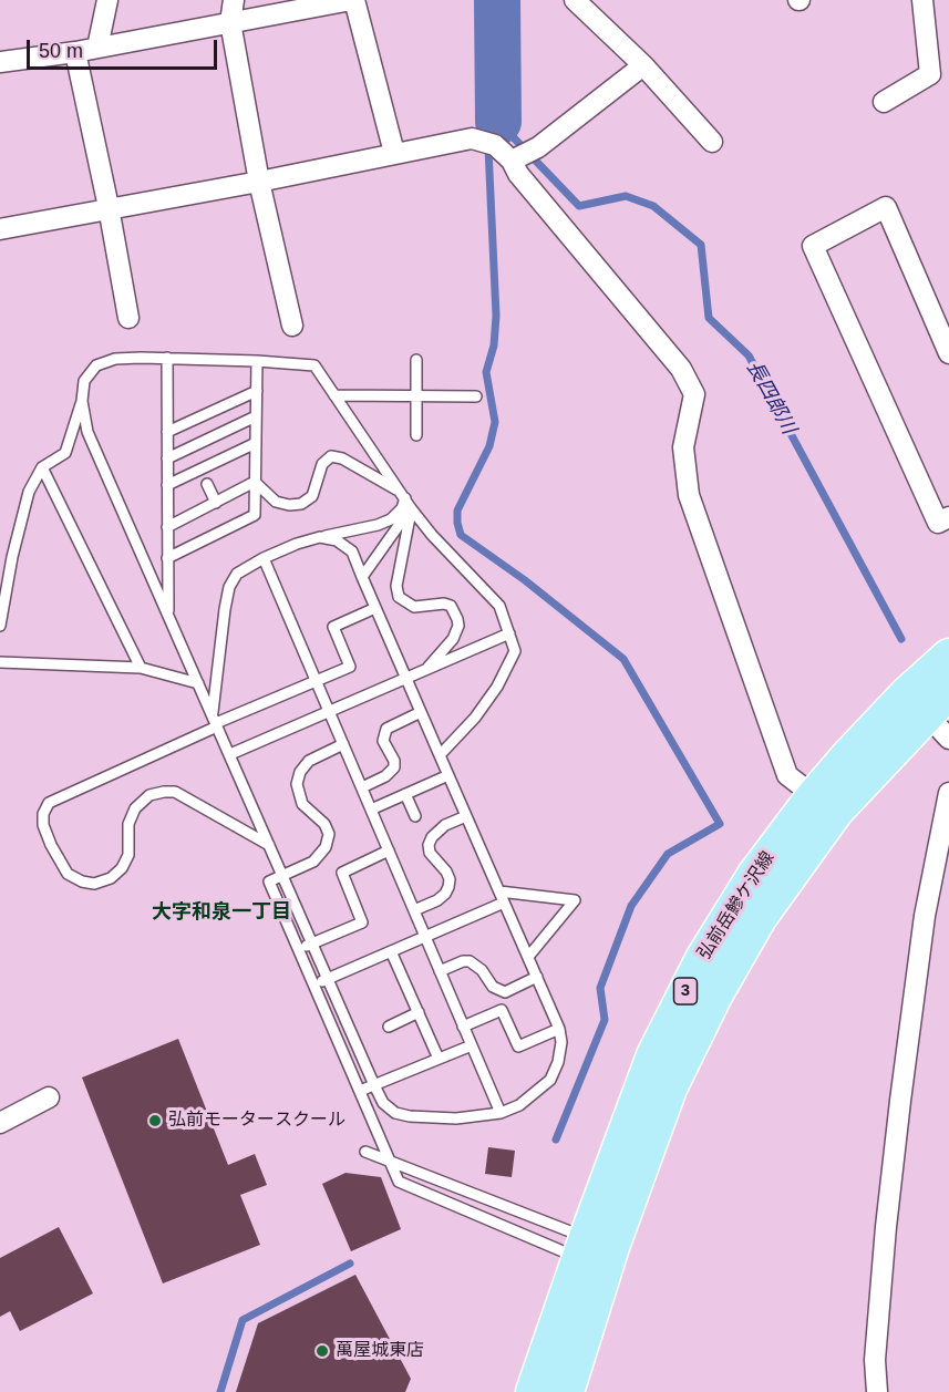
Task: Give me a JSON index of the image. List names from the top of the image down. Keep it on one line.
{"streets":{"main road":["弘前岳鰺ケ沢線","3"]},"crossings":[["弘前岳鰺ケ沢線","3"]],"districts":["大字和泉一丁目"],"water":["長四郎川"],"places":["弘前モータースクール","萬屋城東店"],"scale_bar":"50 m"}
